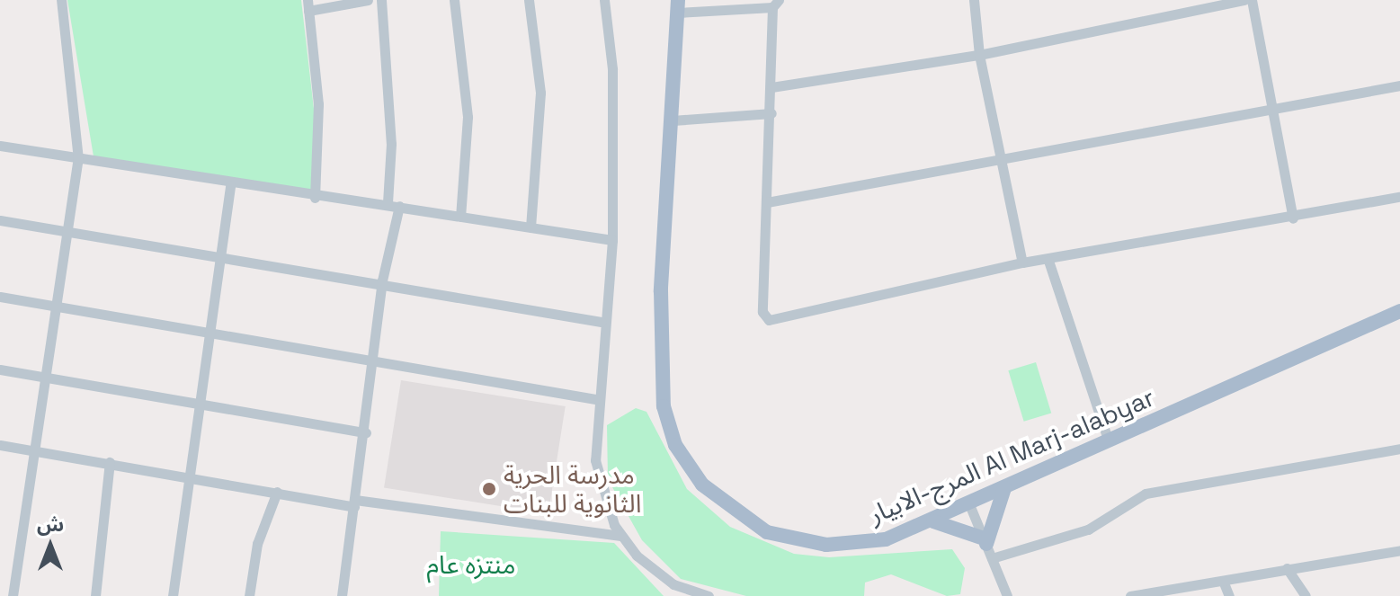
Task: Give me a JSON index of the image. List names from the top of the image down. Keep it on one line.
{"streets":{"main road":["المرج-الابيار Al Marj-alabyar"]},"parks":["منتزه عام"],"places":["مدرسة الحرية الثانوية للبنات"],"north":"top"}
